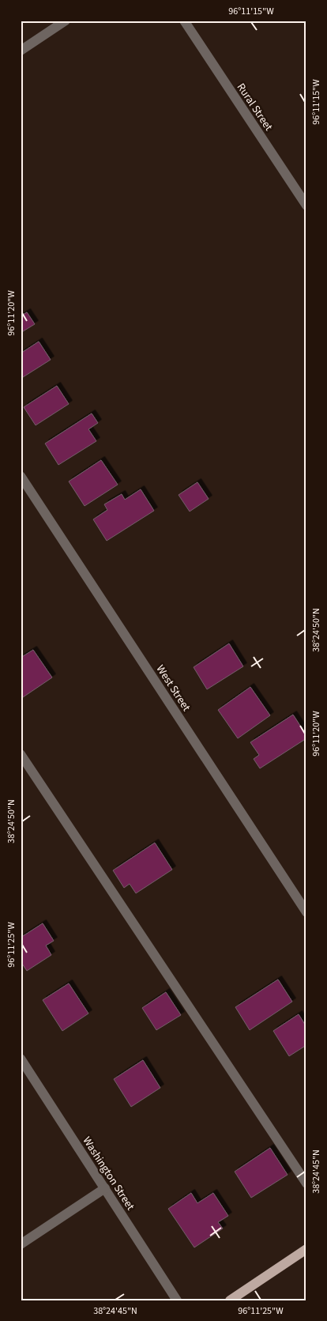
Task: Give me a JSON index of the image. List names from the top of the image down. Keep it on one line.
{"streets":{"street":["Rural Street","West Street","Washington Street"]},"coordinates":["96°11'15\"W","96°11'20\"W","38°24'50\"N","96°11'25\"W","38°24'45\"N"]}
